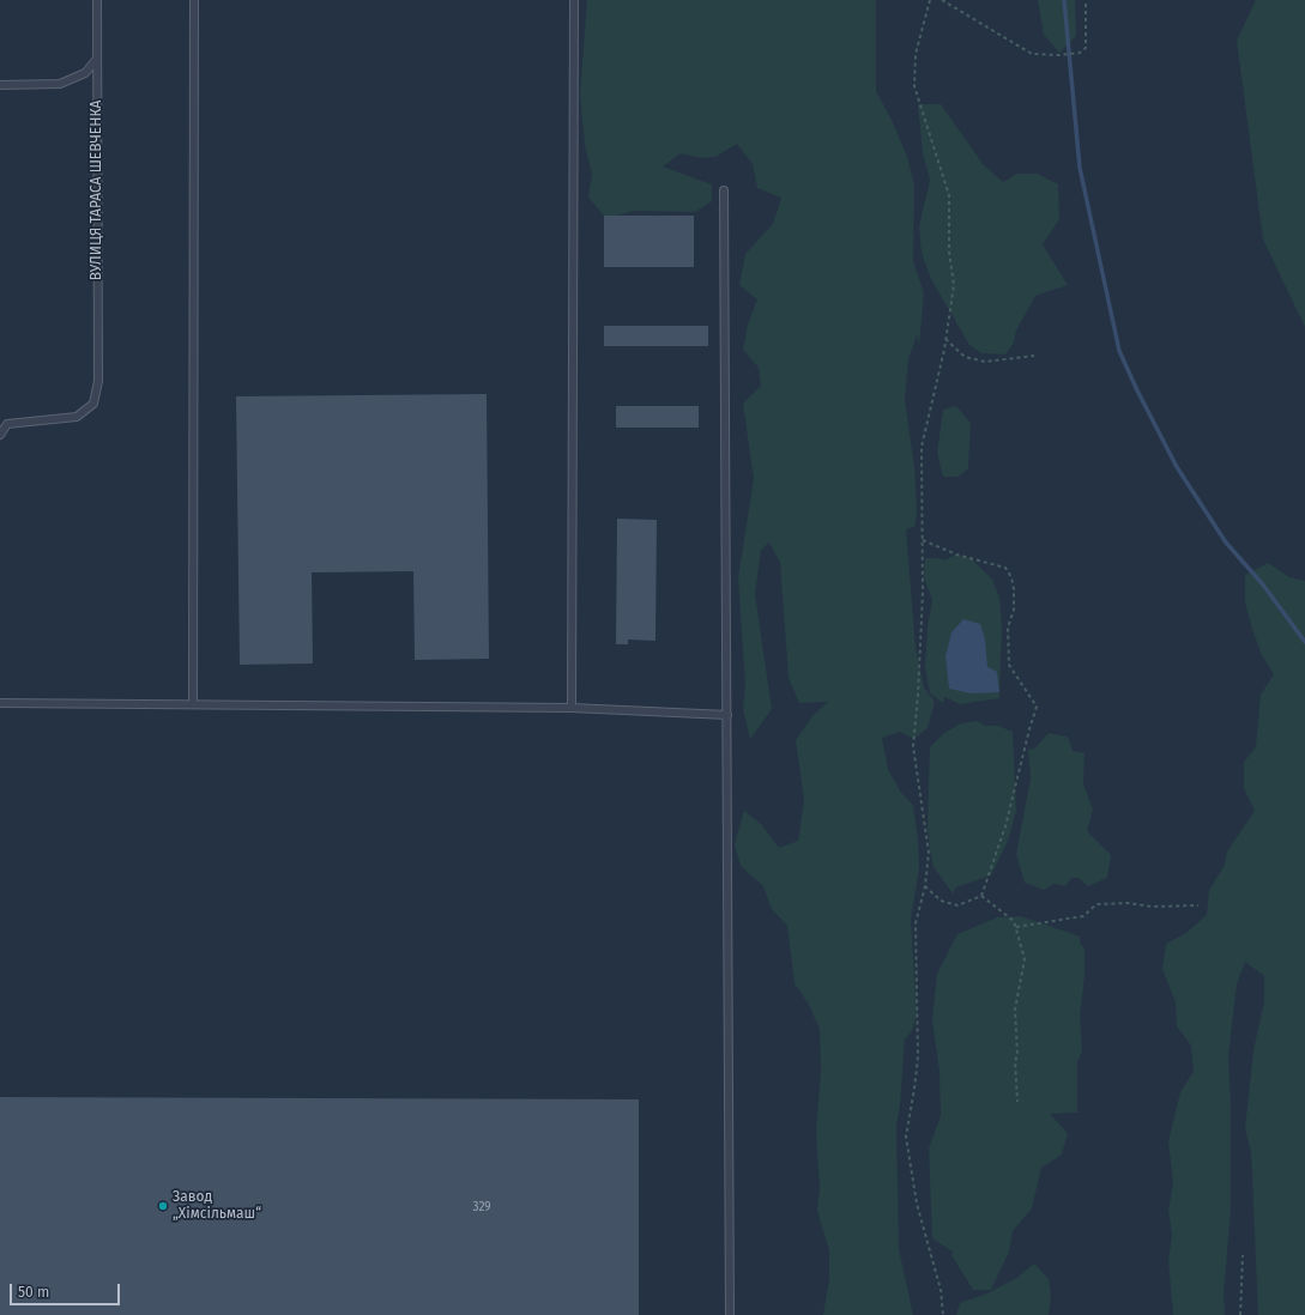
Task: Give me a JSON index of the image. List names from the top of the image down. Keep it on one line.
{"streets":{"lane":["ВУЛИЦЯ ТАРАСА ШЕВЧЕНКА"]},"places":["Завод „Хімсільмаш“"],"house_numbers":["329"],"scale_bar":"50 m"}
